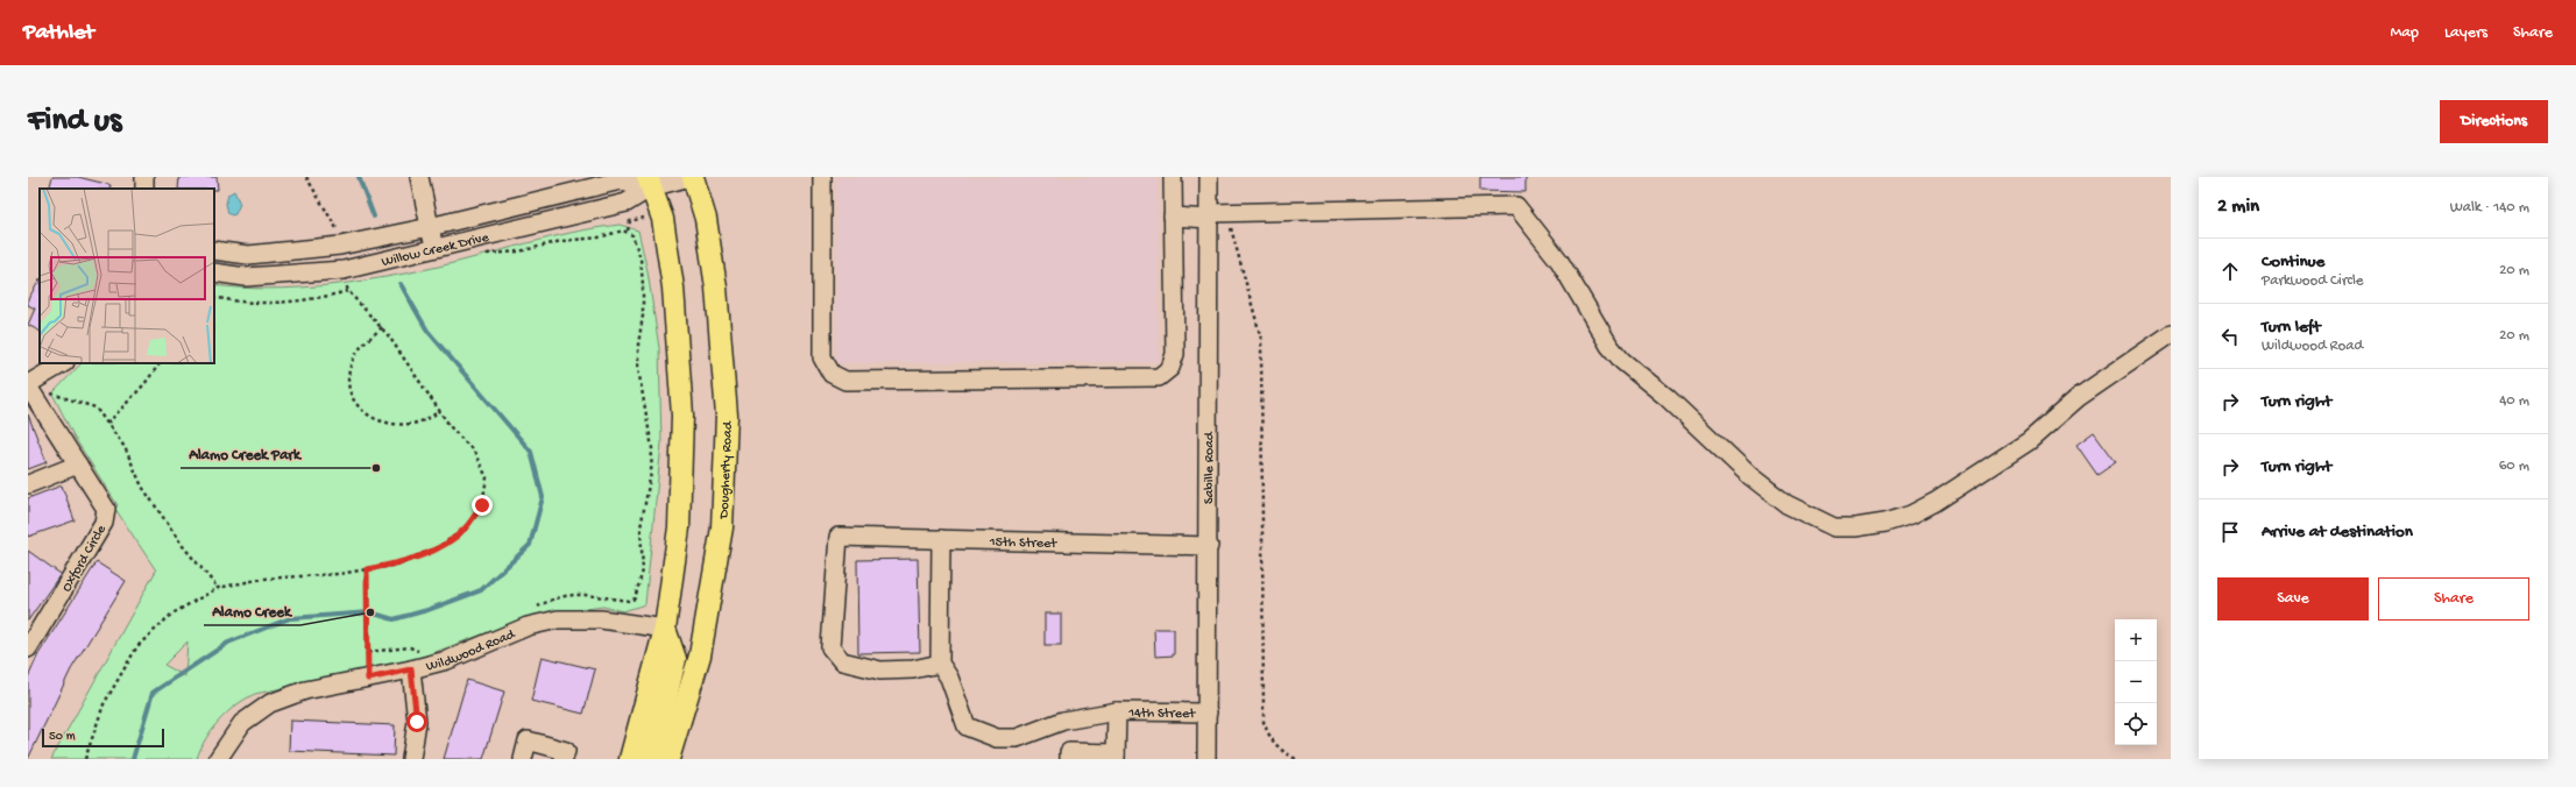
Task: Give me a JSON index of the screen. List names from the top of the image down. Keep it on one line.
{"streets":{"main road":["Dougherty Road"],"street":["Willow Creek Drive","Sabille Road","15th Street","Oxford Circle","Wildwood Road","14th Street"]},"crossings":[["Sabille Road","15th Street"],["Sabille Road","14th Street"],["15th Street","14th Street"]],"places":["Alamo Creek Park","Alamo Creek"],"scale_bar":"50 m","page":{"header":"Pathlet","nav":["Map","Layers","Share"],"buttons":["Directions",["Save","Share"]],"title":"Find us","heading":["2 min","Walk · 140 m"],"list":[["Continue","Parkwood Circle","20 m"],["Turn left","Wildwood Road","20 m"],["Turn right","40 m"],["Turn right","60 m"],"Arrive at destination"],"map_buttons":["+","−"],"scale":"50 m"}}
